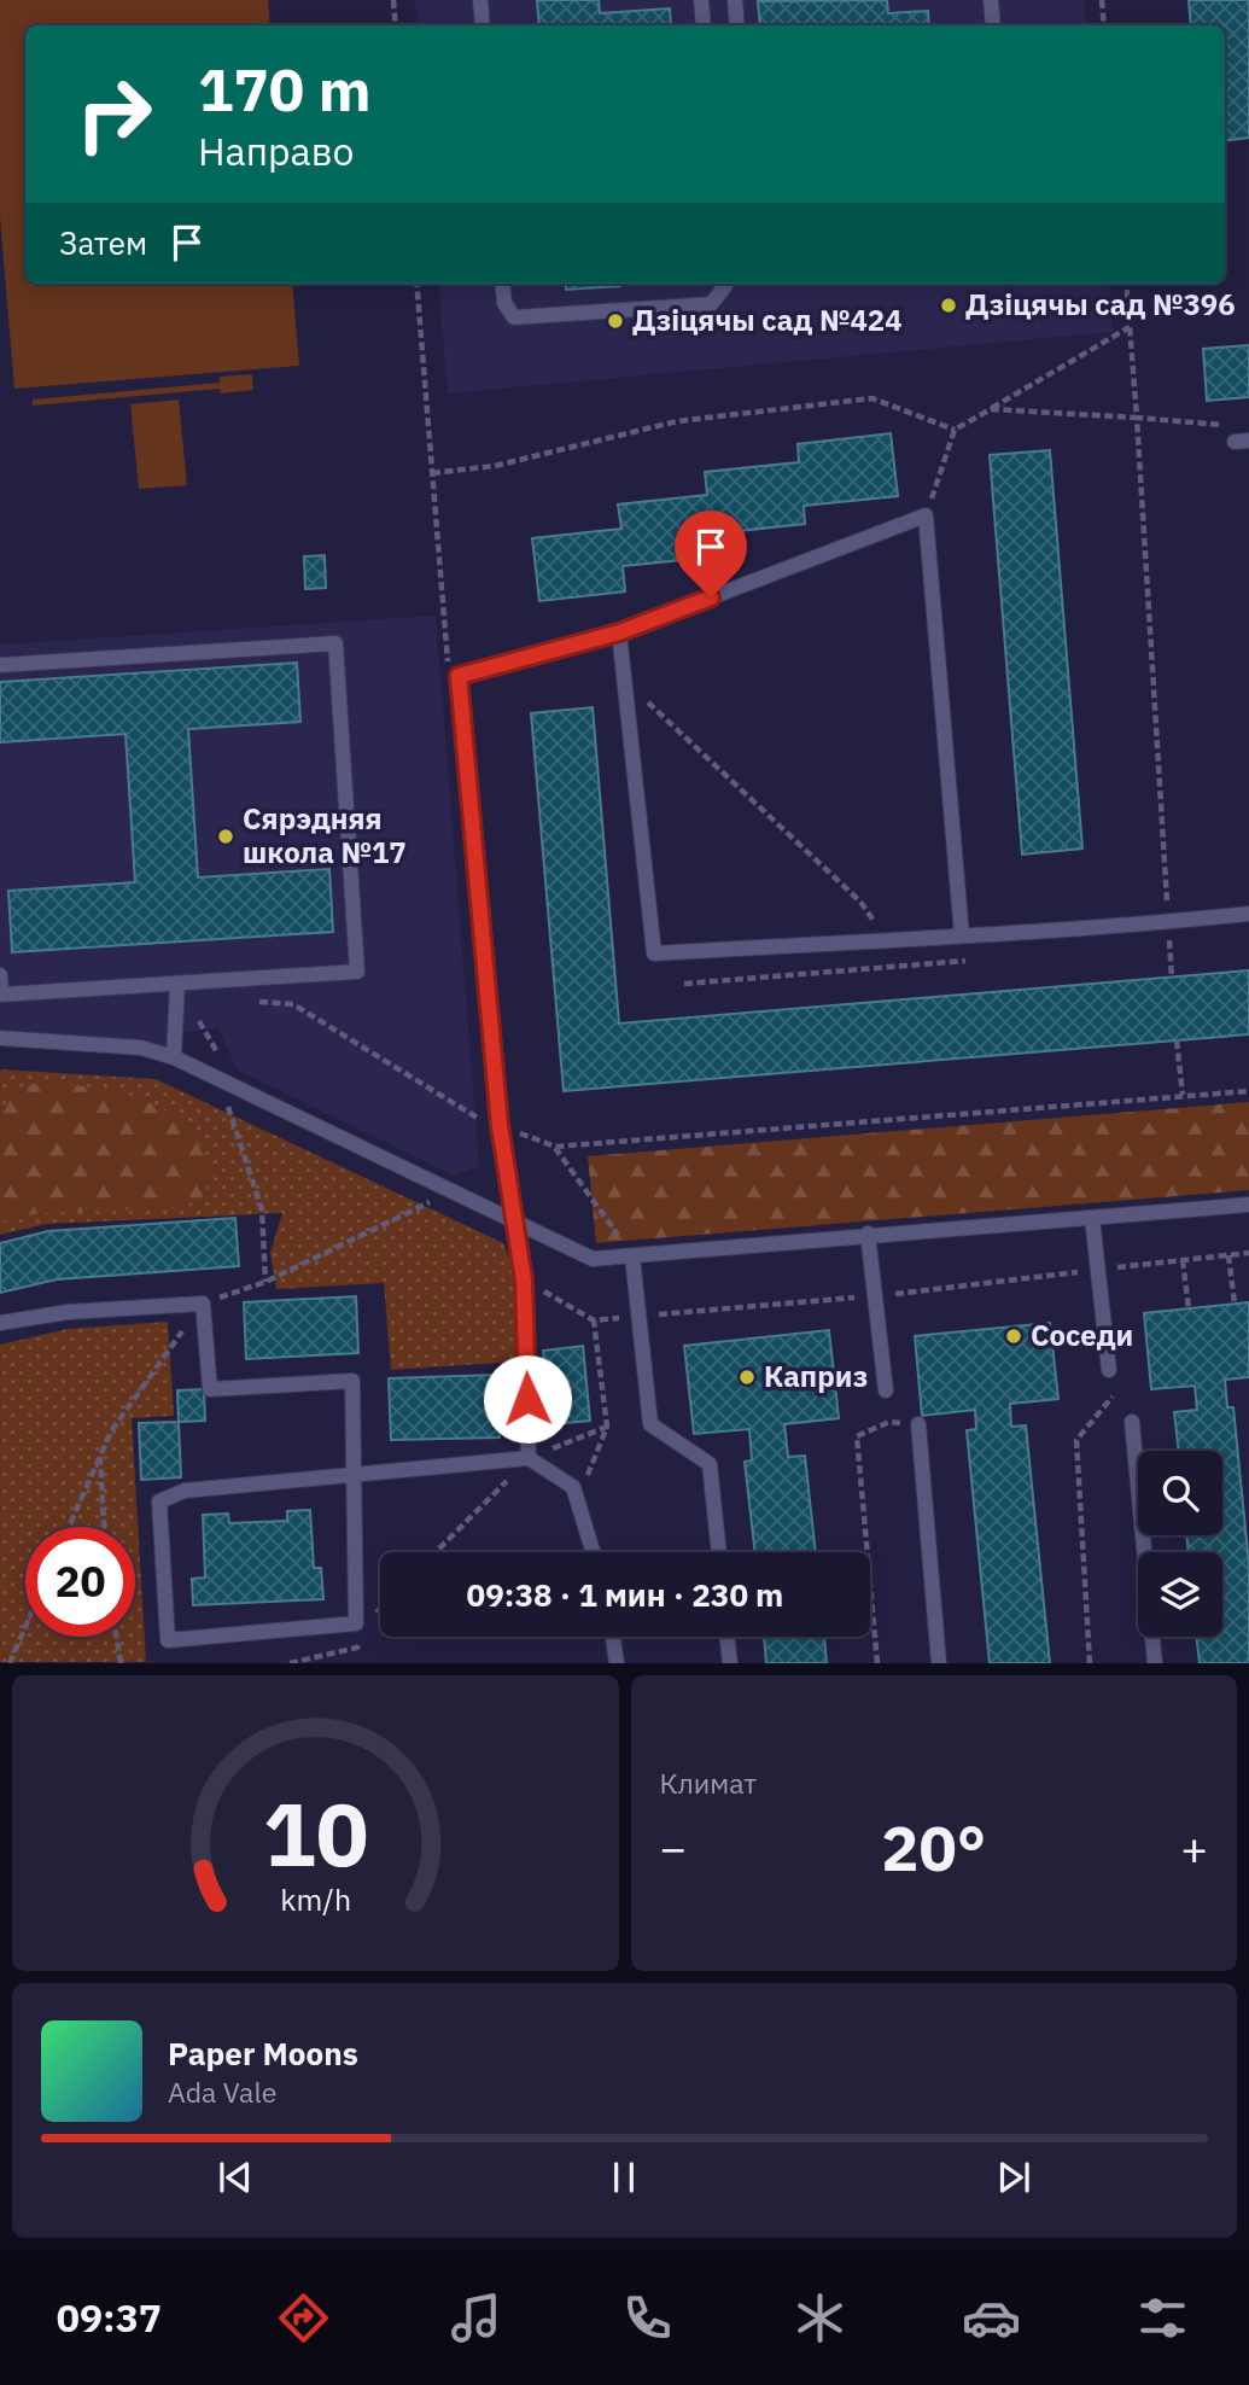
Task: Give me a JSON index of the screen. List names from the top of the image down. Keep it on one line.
{"places":["Дзіцячы сад №396","Дзіцячы сад №424","Сярэдняя школа №17","Соседи","Каприз"],"page":{"turn":["170 m","Направо"],"then":"Затем","limit":"20","trip":"09:38 · 1 мин · 230 m","tile":"Климат","heat":["−","20°","+"],"song":["Paper Moons","Ada Vale"],"tabs":"09:37","gauge":["10","km/h"]}}
